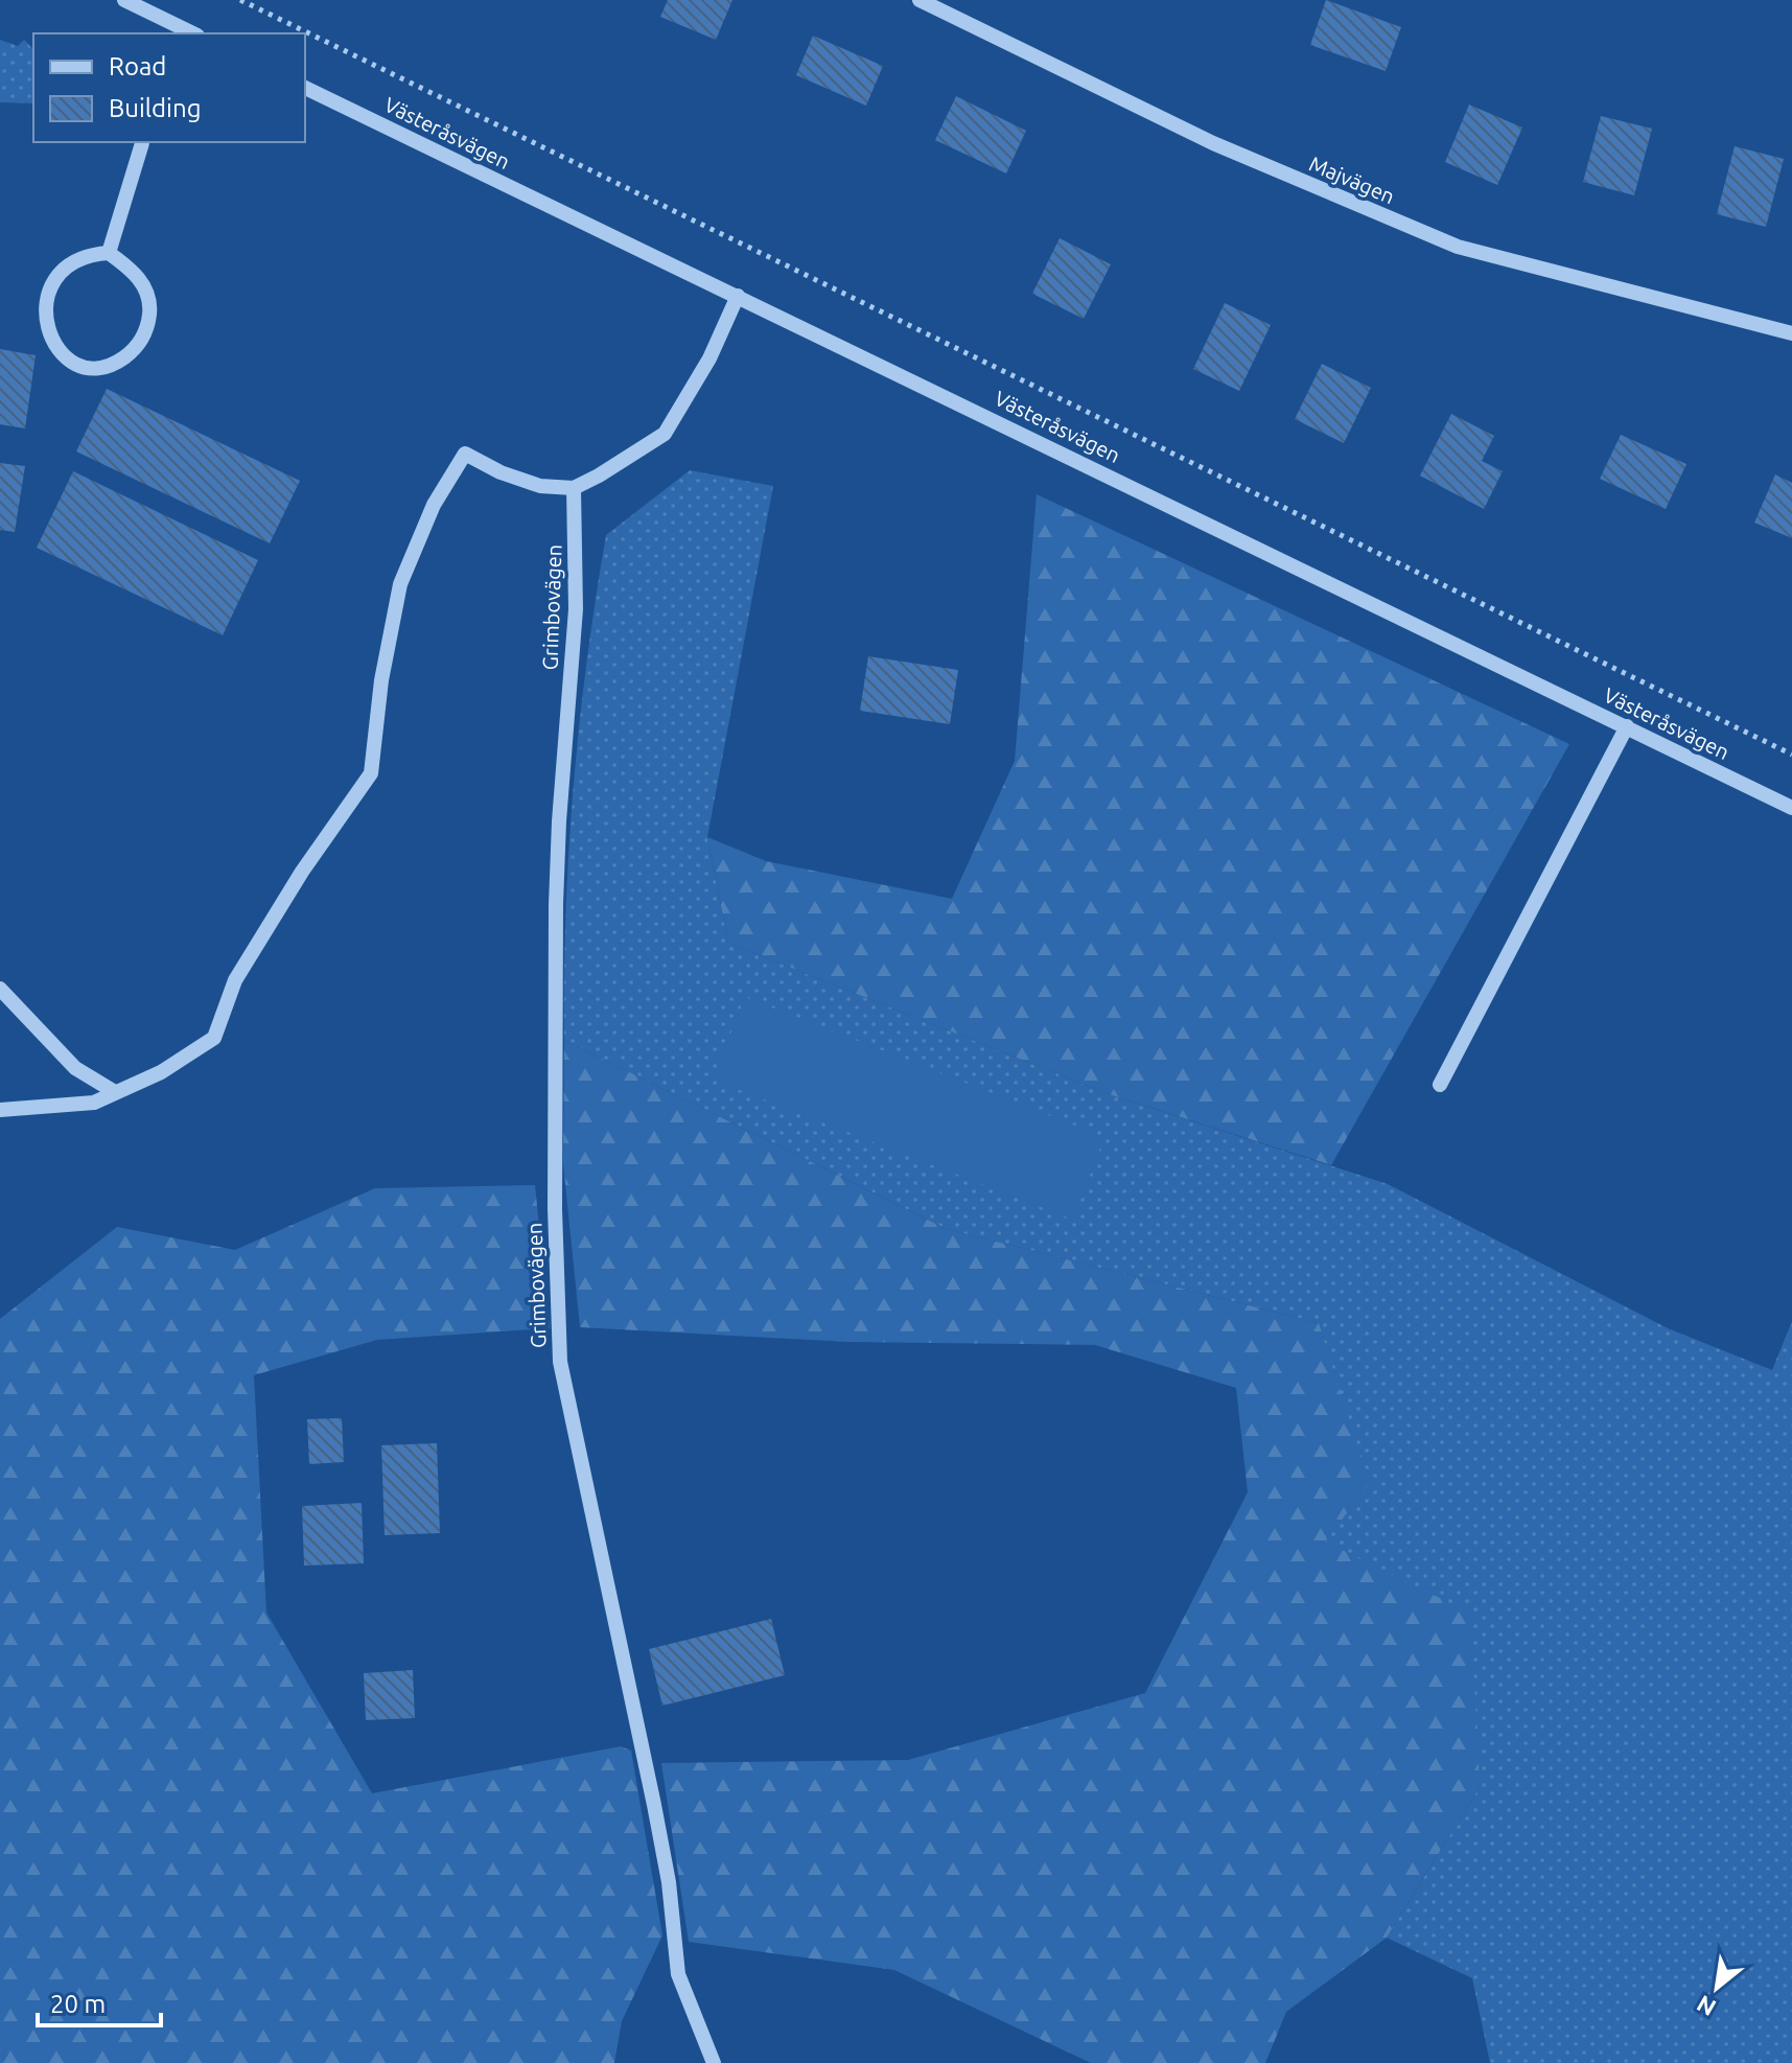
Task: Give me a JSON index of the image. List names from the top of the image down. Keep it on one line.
{"streets":{"street":["Västeråsvägen","Majvägen","Grimbovägen"]},"legend":["Road","Building"],"scale_bar":"20 m","north":"bottom left"}
